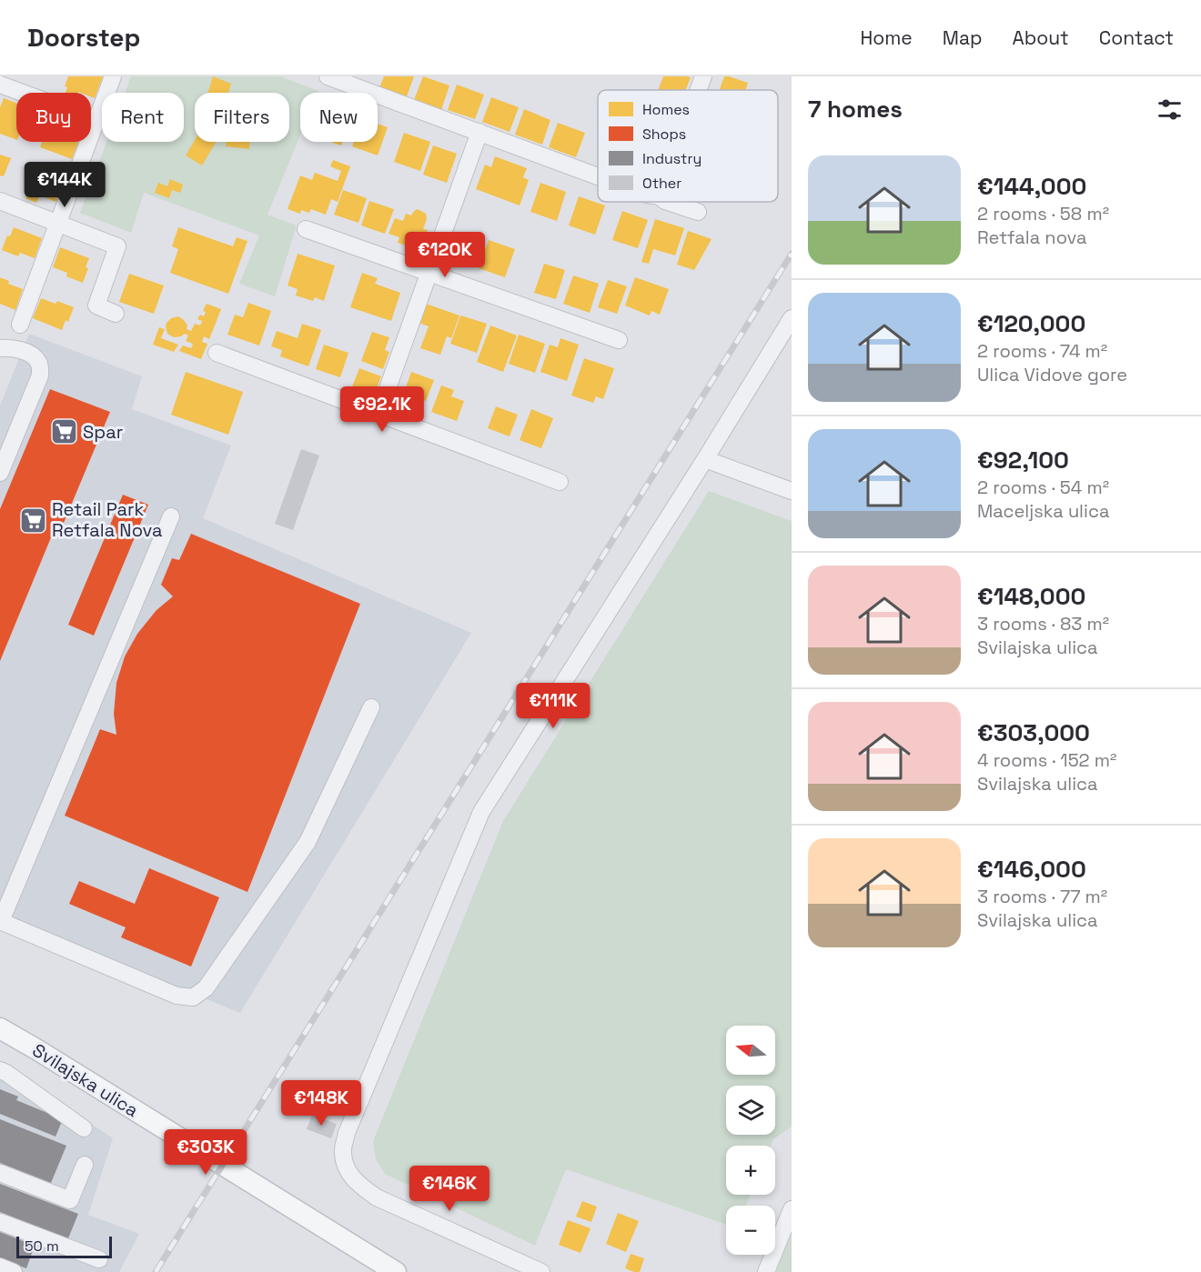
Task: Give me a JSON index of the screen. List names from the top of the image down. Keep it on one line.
{"streets":{"main road":["Svilajska ulica"]},"places":{"supermarket":["Spar","Retail Park Retfala Nova"]},"legend":["Homes","Shops","Industry","Other"],"scale_bar":"50 m","north":"left","page":{"header":"Doorstep","nav":["Home","Map","About","Contact"],"heading":"7 homes","chip":["Buy","Rent","Filters","New"],"list":[{"name":"€144,000","note":"2 rooms · 58 m² · Retfala nova"},{"name":"€120,000","note":"2 rooms · 74 m² · Ulica Vidove gore"},{"name":"€92,100","note":"2 rooms · 54 m² · Maceljska ulica"},{"name":"€148,000","note":"3 rooms · 83 m² · Svilajska ulica"},{"name":"€303,000","note":"4 rooms · 152 m² · Svilajska ulica"},{"name":"€146,000","note":"3 rooms · 77 m² · Svilajska ulica"}],"price":["€144K","€120K","€92.1K","€111K","€148K","€303K","€146K"],"map_buttons":["+","−"],"scale":"50 m"}}
